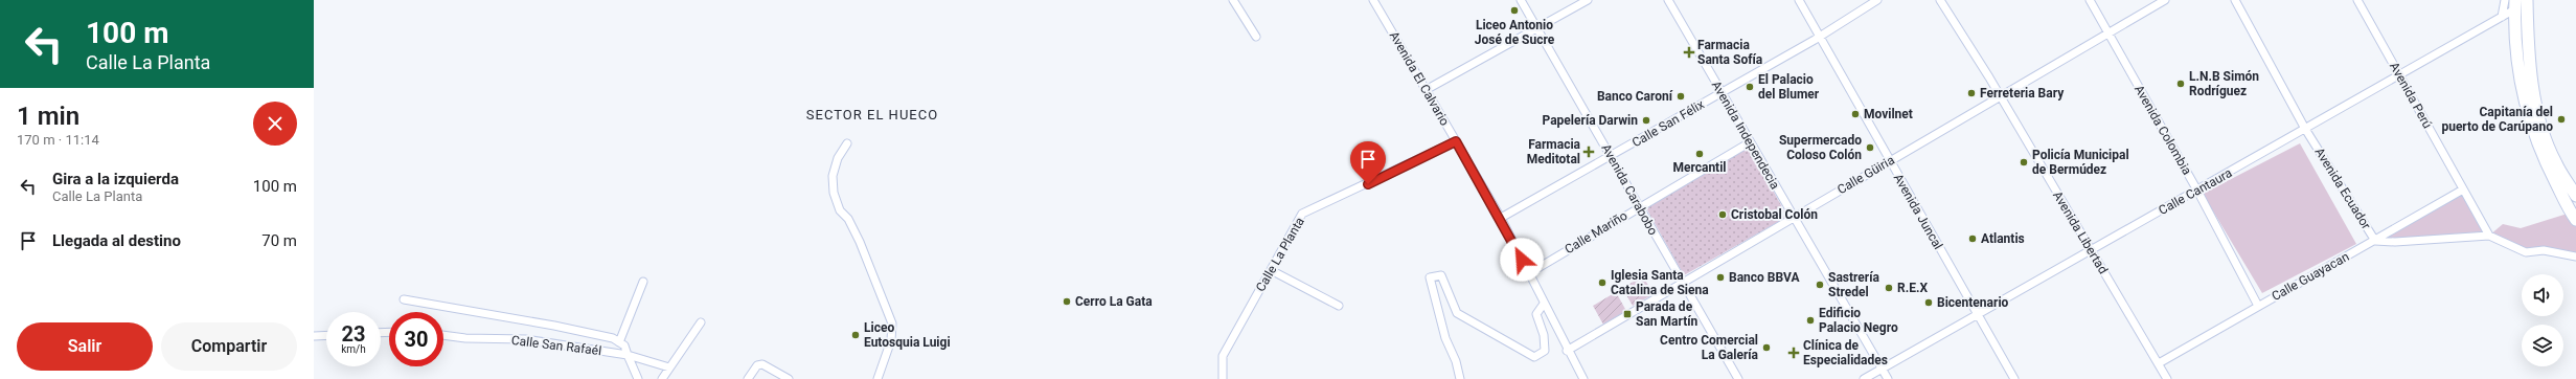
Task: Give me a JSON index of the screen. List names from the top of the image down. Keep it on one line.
{"streets":{"street":["Avenida El Calvario","Avenida Perú","Calle San Félix","Avenida Colombia","Avenida Independecia","Calle Güiria","Avenida Ecuador","Avenida Carabobo","Calle Cantaura","Avenida Juncal","Calle Mariño","Avenida Libertad","Calle La Planta","Calle Guayacan","Calle San Rafaél"]},"crossings":[["Avenida El Calvario","Calle San Félix"],["Avenida El Calvario","Calle Güiria"],["Avenida El Calvario","Calle Mariño"],["Avenida El Calvario","Calle La Planta"],["Avenida Perú","Avenida Ecuador"],["Avenida Perú","Calle Cantaura"],["Avenida Perú","Calle Guayacan"],["Calle San Félix","Avenida Independecia"],["Calle San Félix","Avenida Carabobo"],["Calle San Félix","Avenida Juncal"],["Avenida Colombia","Calle Güiria"],["Avenida Colombia","Calle Cantaura"],["Avenida Colombia","Calle Guayacan"],["Avenida Independecia","Calle Güiria"],["Avenida Independecia","Calle Cantaura"],["Avenida Independecia","Calle Mariño"],["Calle Güiria","Avenida Carabobo"],["Calle Güiria","Avenida Juncal"],["Calle Güiria","Avenida Libertad"],["Avenida Ecuador","Calle Cantaura"],["Avenida Ecuador","Calle Guayacan"],["Avenida Carabobo","Calle Mariño"],["Calle Cantaura","Avenida Juncal"],["Calle Cantaura","Avenida Libertad"],["Avenida Libertad","Calle Guayacan"]],"districts":["SECTOR EL HUECO"],"places":{"other":["Liceo Antonio José de Sucre","L.N.B Simón Rodríguez","El Palacio del Blumer","Ferreteria Bary","Banco Caroní","Movilnet","Capitanía del puerto de Carúpano","Papelería Darwin","Supermercado Coloso Colón","Mercantil","Policía Municipal de Bermúdez","Cristobal Colón","Atlantis","Banco BBVA","Iglesia Santa Catalina de Siena","Sastrería Stredel","R.E.X","Cerro La Gata","Bicentenario","Edificio Palacio Negro","Liceo Eutosquia Luigi","Centro Comercial La Galería"],"health":["Farmacia Santa Sofía","Farmacia Meditotal","Clínica de Especialidades"],"transit":["Parada de San Martín"]},"page":{"turn":["100 m","Calle La Planta"],"heading":["1 min","170 m · 11:14"],"list":[{"name":"Gira a la izquierda","note":"Calle La Planta","value":"100 m"},{"name":"Llegada al destino","value":"70 m"}],"speed":"23 km/h","limit":"30","buttons":["Salir","Compartir"]}}
